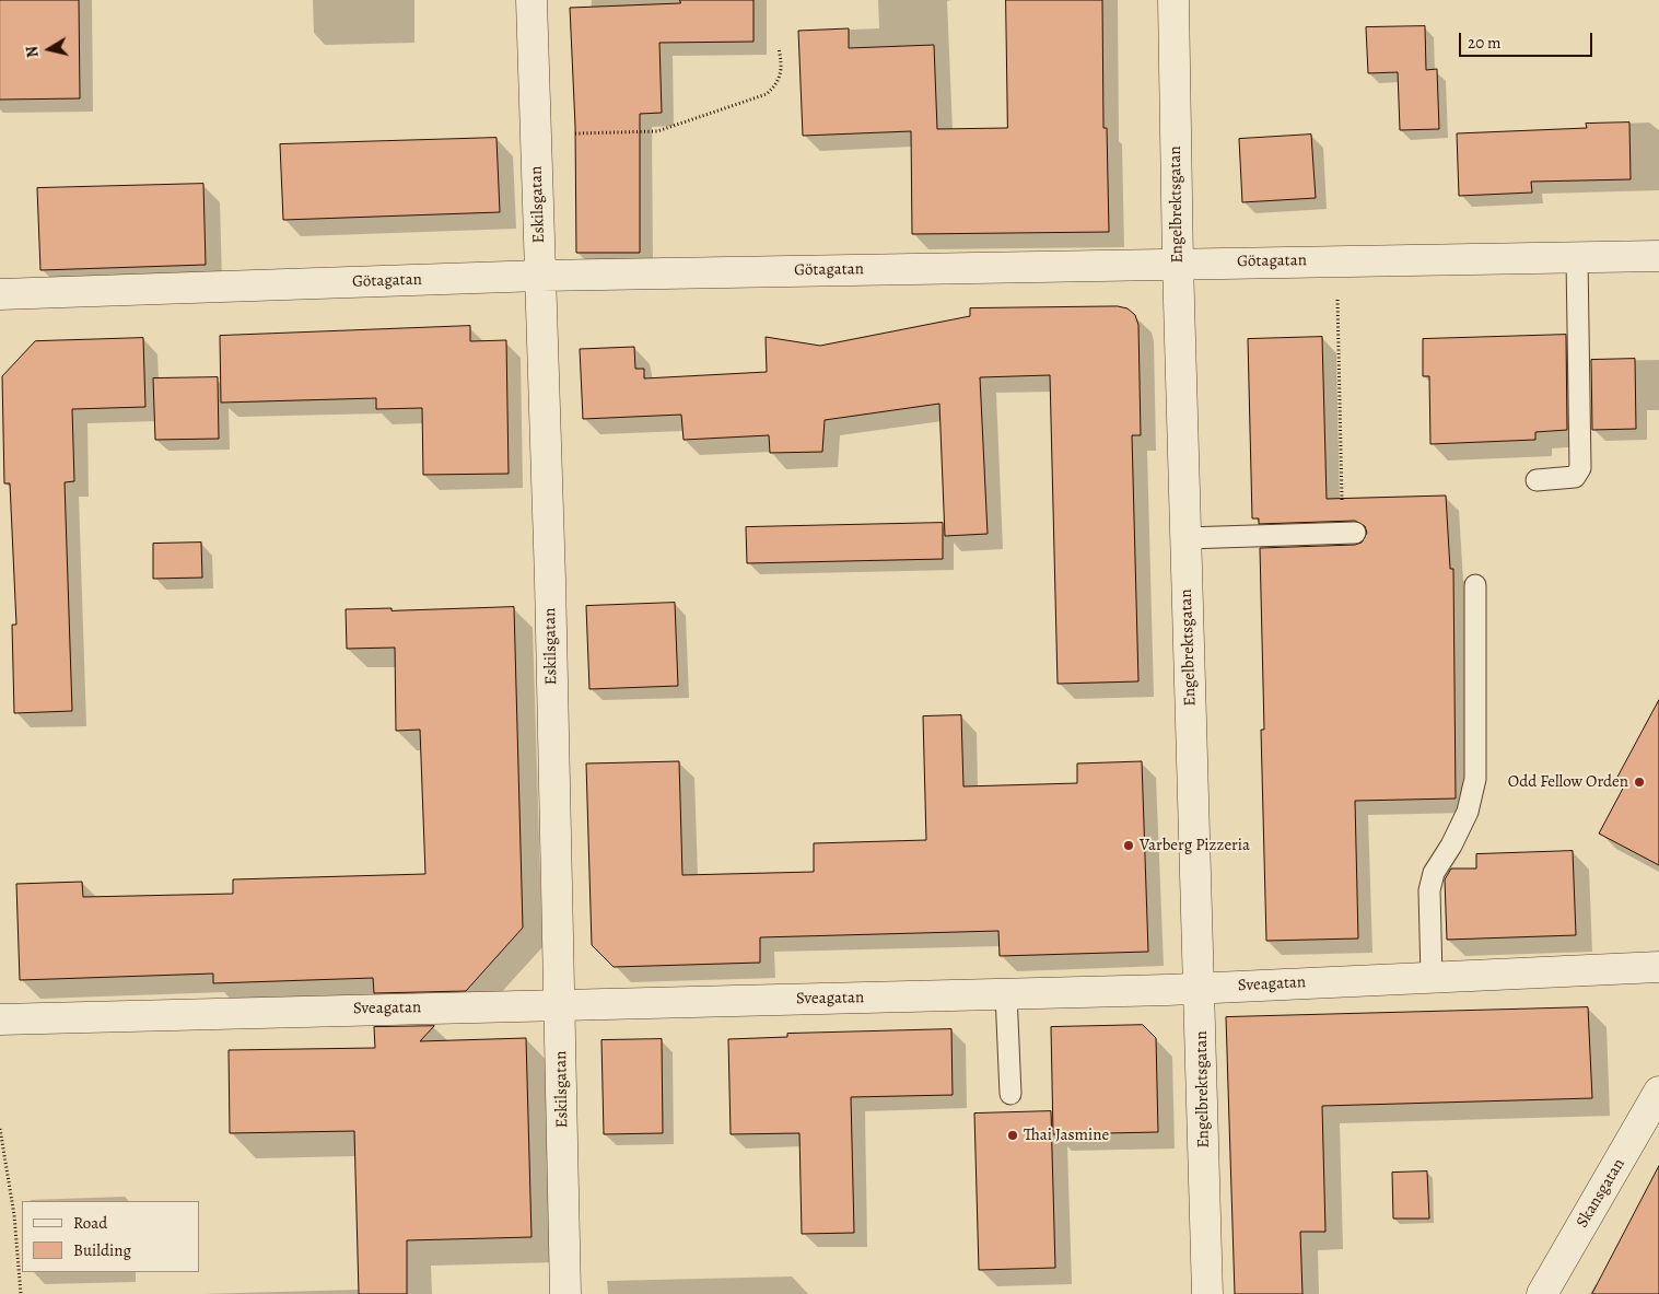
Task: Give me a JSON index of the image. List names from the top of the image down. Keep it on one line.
{"streets":{"street":["Eskilsgatan","Engelbrektsgatan","Götagatan","Sveagatan","Skansgatan"]},"crossings":[["Eskilsgatan","Götagatan"],["Eskilsgatan","Sveagatan"],["Engelbrektsgatan","Götagatan"],["Engelbrektsgatan","Sveagatan"]],"places":["Odd Fellow Orden","Varberg Pizzeria","Thai Jasmine"],"legend":["Road","Building"],"scale_bar":"20 m","north":"left"}
